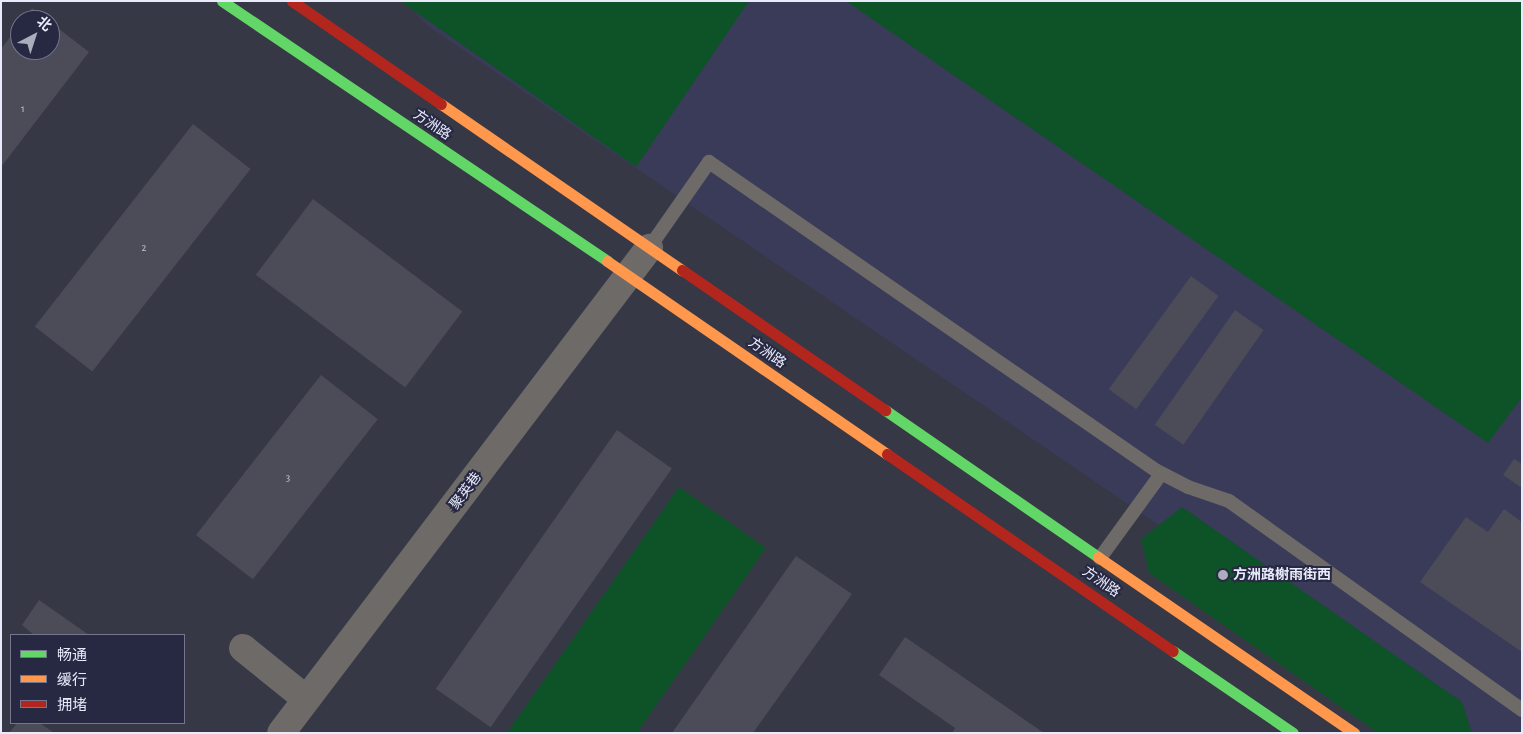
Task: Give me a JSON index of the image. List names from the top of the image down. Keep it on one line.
{"streets":{"main road":["方洲路"],"street":["聚英巷"]},"crossings":[["方洲路","聚英巷"]],"places":["方洲路榭雨街西"],"house_numbers":["1","2","3"],"legend":["畅通","缓行","拥堵"],"north":"top right"}
